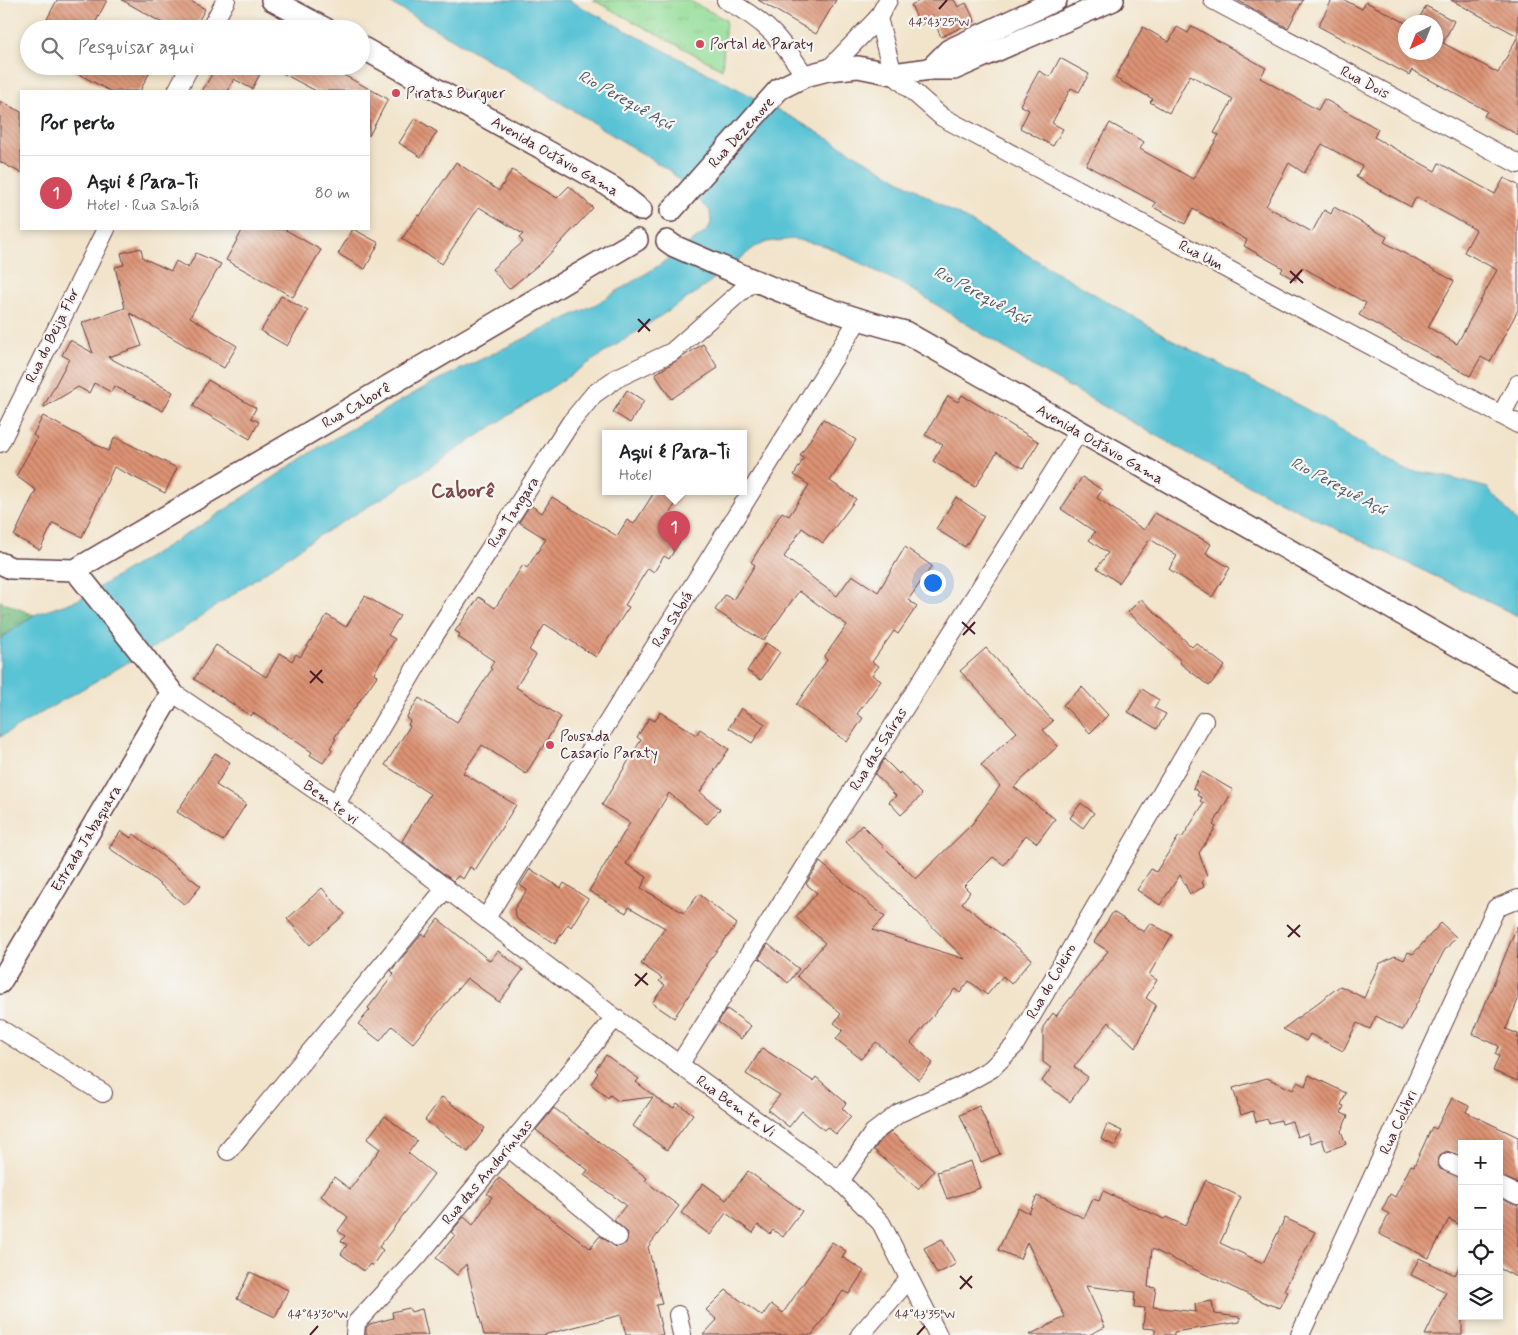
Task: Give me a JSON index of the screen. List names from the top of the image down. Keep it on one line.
{"streets":{"street":["Rua Dois","Rua Dezenove","Avenida Octávio Gama","Rua Um","Rua do Beija Flor","Rua Caborê","Rua Tangara","Rua Sabiá","Rua das Saíras","Bem te vi","Estrada Jabaquara","Rua do Coleiro","Rua Bem te Vi","Rua Colibri","Rua das Andorinhas"]},"crossings":[["Rua Dezenove","Avenida Octávio Gama"],["Rua Dezenove","Rua Um"],["Rua Dezenove","Rua Caborê"],["Avenida Octávio Gama","Rua Caborê"],["Avenida Octávio Gama","Rua Tangara"],["Avenida Octávio Gama","Rua Sabiá"],["Avenida Octávio Gama","Rua das Saíras"],["Rua Tangara","Bem te vi"],["Rua Sabiá","Bem te vi"],["Rua Sabiá","Rua Bem te Vi"],["Rua das Saíras","Rua Bem te Vi"],["Bem te vi","Estrada Jabaquara"],["Bem te vi","Rua Bem te Vi"],["Rua do Coleiro","Rua Bem te Vi"],["Rua Bem te Vi","Rua das Andorinhas"]],"districts":["Caborê"],"water":["Rio Perequê Açú"],"places":["Portal de Paraty","Piratas Burguer","Pousada Casario Paraty"],"north":"bottom left","page":{"search":"Pesquisar aqui","heading":"Por perto","list":[{"mark":"1","name":"Aqui é Para-Ti","note":"Hotel · Rua Sabiá","value":"80 m"}],"popup":["Aqui é Para-Ti","Hotel"],"pins":"1","map_buttons":["+","−"]},"coordinates":["44°43'25\"W","44°43'30\"W","44°43'35\"W"]}
